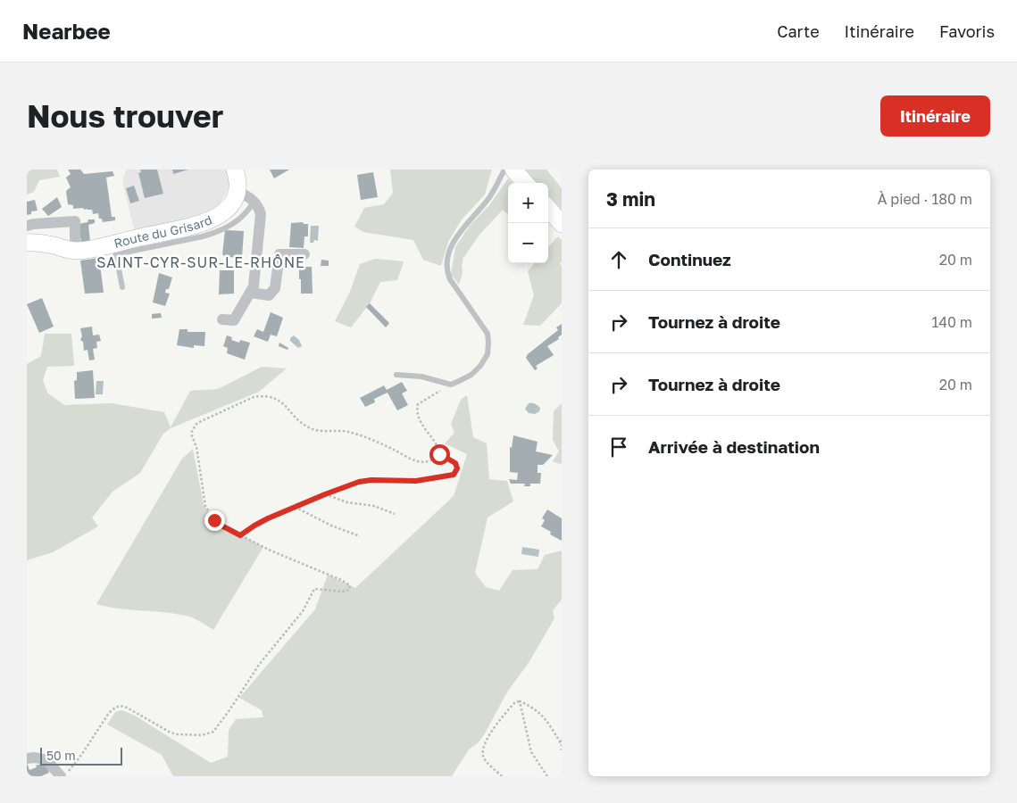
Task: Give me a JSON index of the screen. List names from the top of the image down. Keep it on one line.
{"streets":{"street":["Route du Grisard"]},"districts":["SAINT-CYR-SUR-LE-RHÔNE"],"scale_bar":"50 m","page":{"header":"Nearbee","nav":["Carte","Itinéraire","Favoris"],"buttons":"Itinéraire","title":"Nous trouver","heading":["3 min","À pied · 180 m"],"map_buttons":["+","−"],"list":[["Continuez","20 m"],["Tournez à droite","140 m"],["Tournez à droite","20 m"],"Arrivée à destination"],"scale":"50 m"}}
